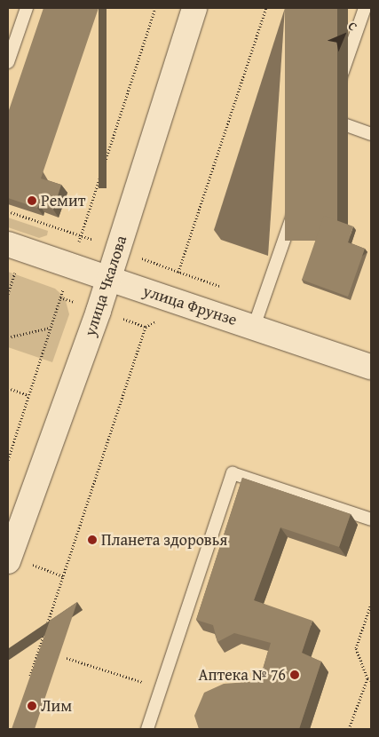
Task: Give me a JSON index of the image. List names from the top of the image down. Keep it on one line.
{"streets":{"main road":["улица Чкалова","улица Фрунзе"]},"crossings":[["улица Чкалова","улица Фрунзе"]],"places":["Ремит","Планета здоровья","Аптека № 76","Лим"],"north":"top right"}
